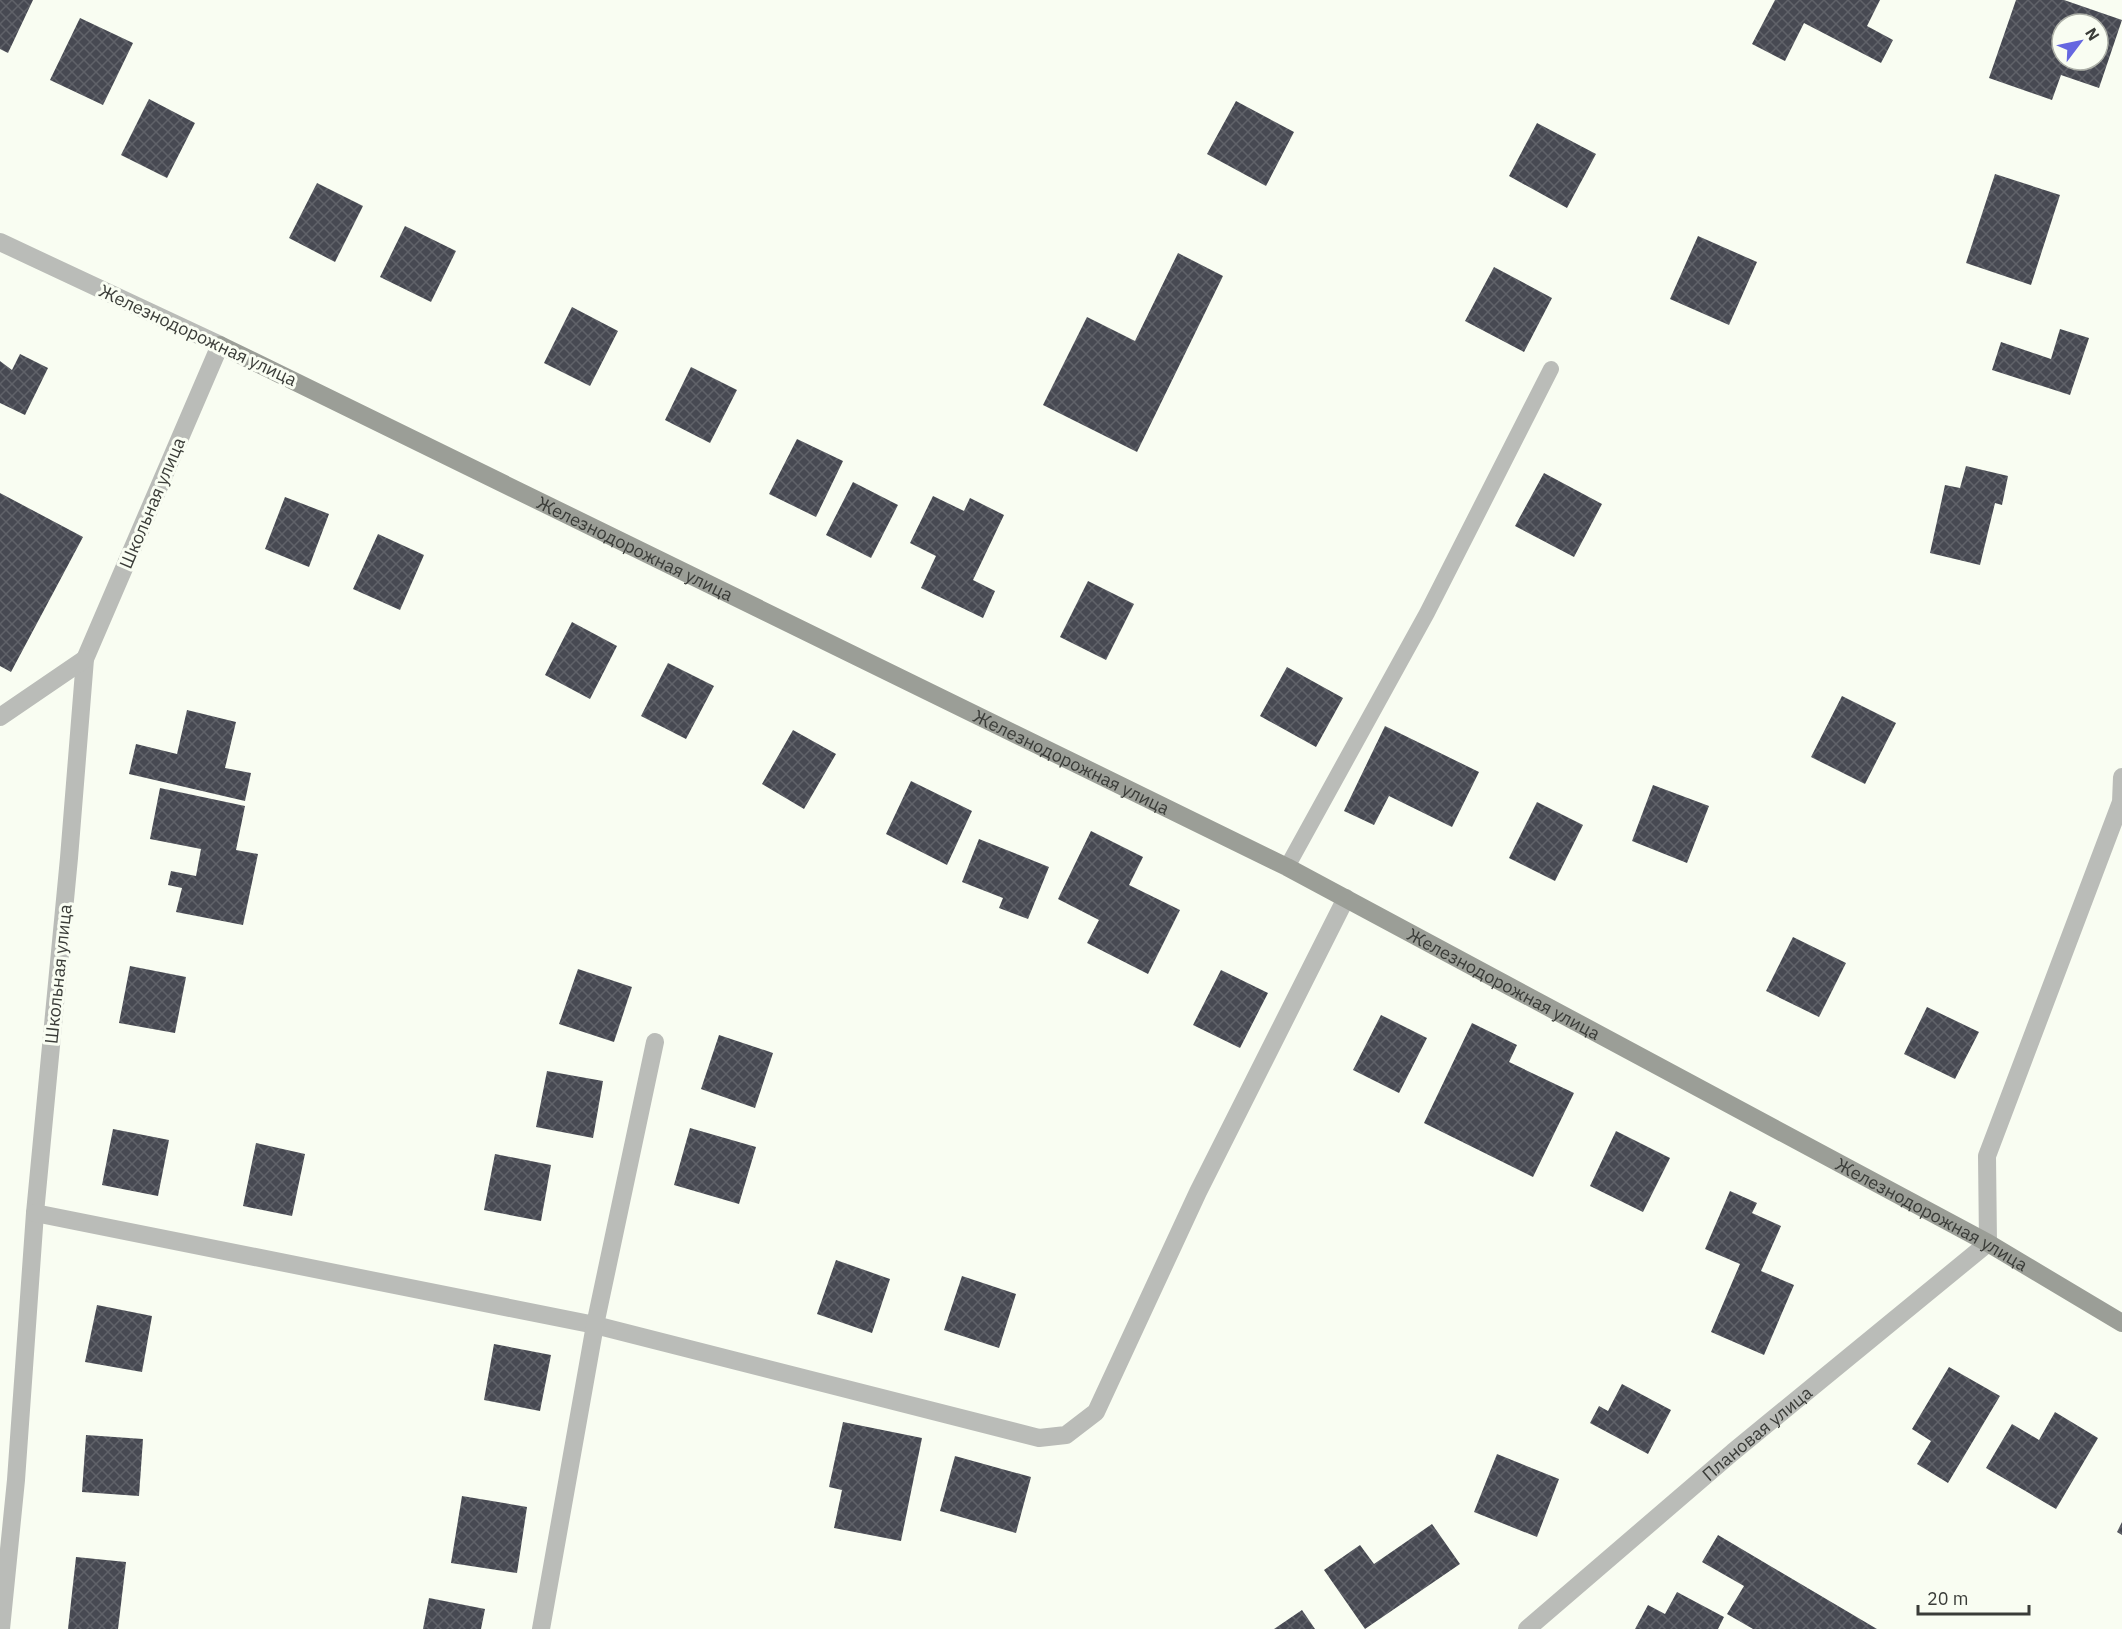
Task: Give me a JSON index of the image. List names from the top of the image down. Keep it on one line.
{"streets":{"street":["Железнодорожная улица","Школьная улица","Плановая улица"]},"crossings":[["Железнодорожная улица","Школьная улица"],["Железнодорожная улица","Плановая улица"]],"scale_bar":"20 m","north":"top right"}
